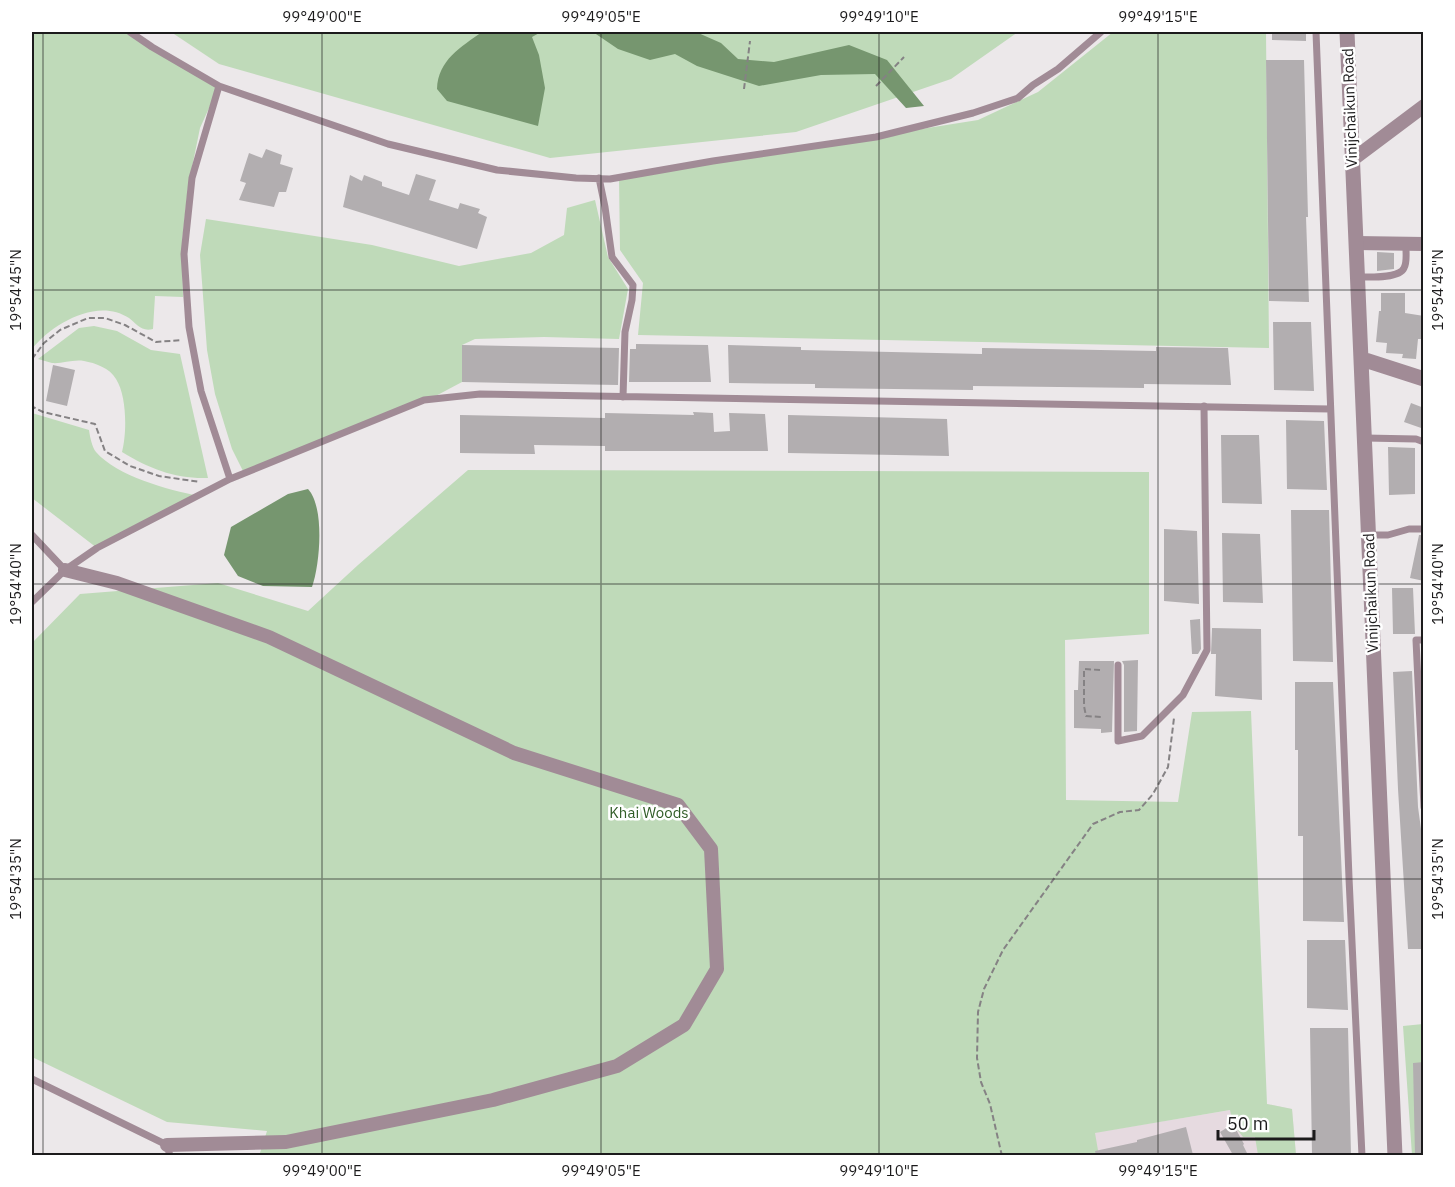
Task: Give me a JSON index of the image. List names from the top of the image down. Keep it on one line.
{"streets":{"street":["Vinijchaikun Road"]},"parks":["Khai Woods"],"scale_bar":"50 m","coordinates":["99°49'00\"E","99°49'05\"E","99°49'10\"E","99°49'15\"E","19°54'45\"N","19°54'40\"N","19°54'35\"N"]}
